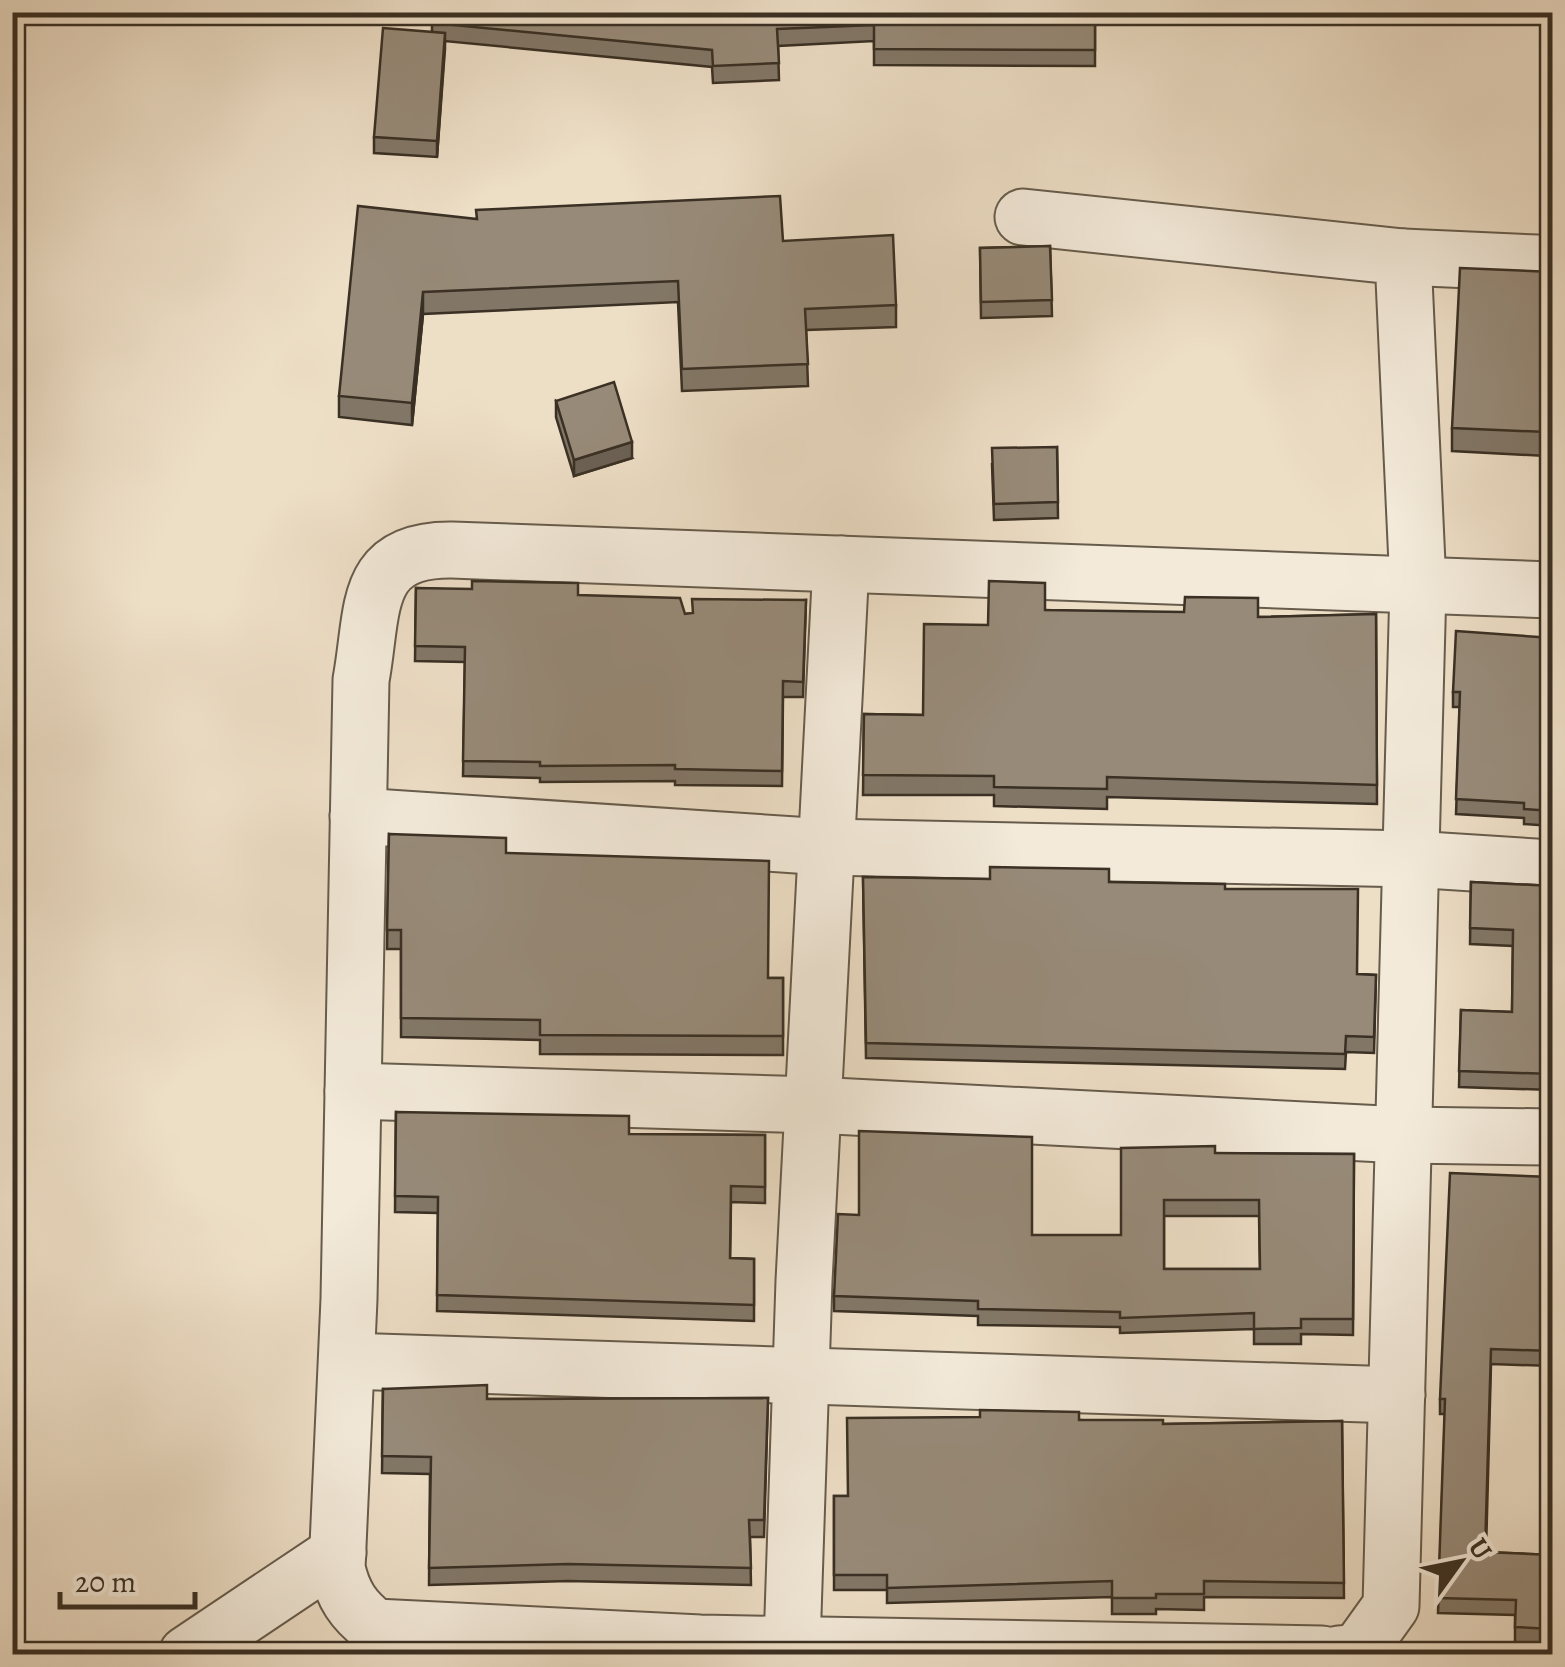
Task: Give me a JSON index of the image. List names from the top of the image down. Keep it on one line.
{"scale_bar":"20 m","north":"top right"}
